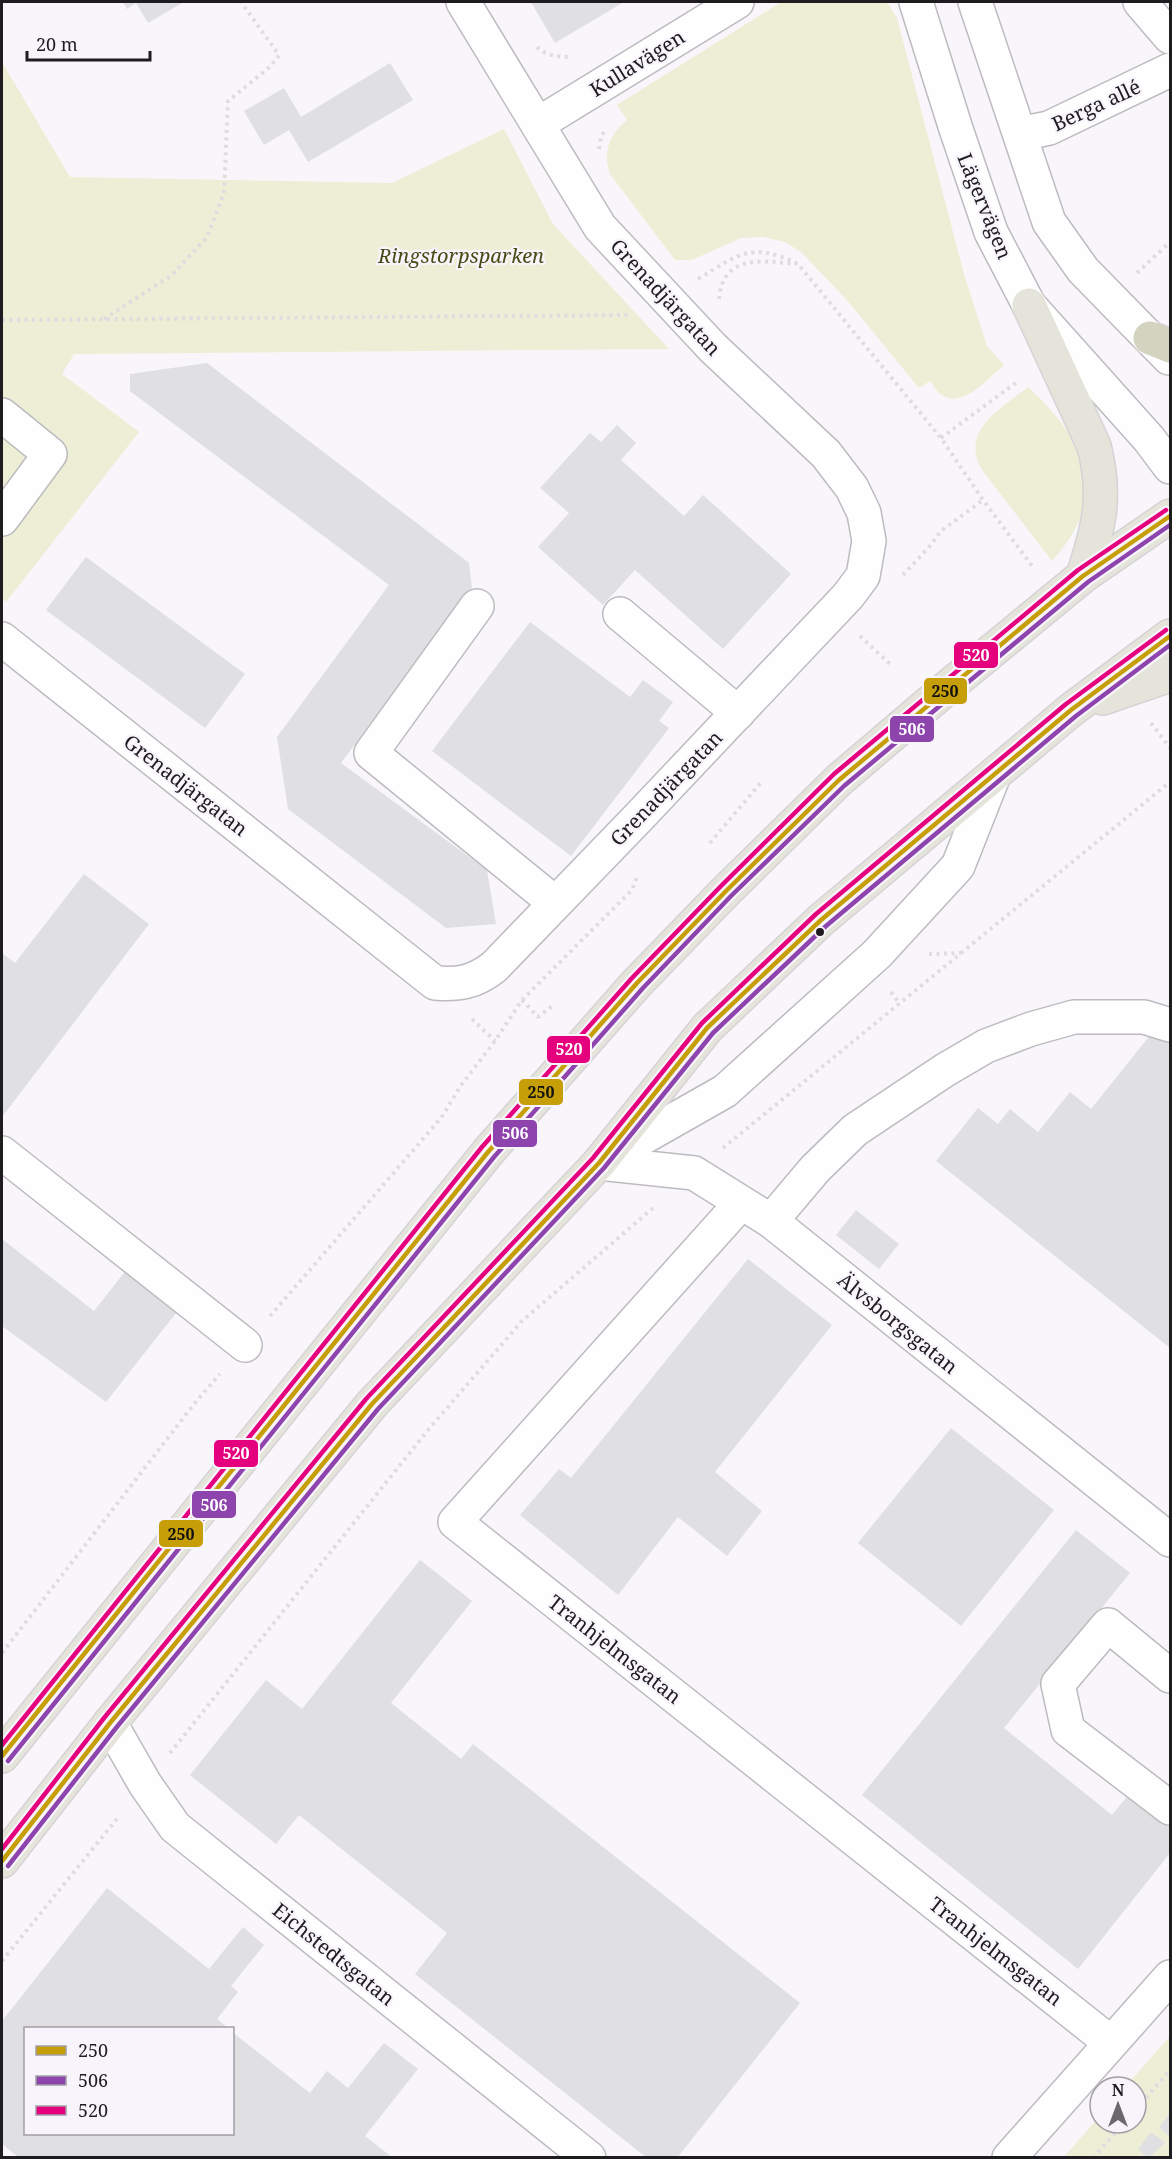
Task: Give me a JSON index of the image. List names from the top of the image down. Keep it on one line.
{"streets":{"street":["Kullavägen","Berga allé","Lägervägen","Grenadjärgatan","Älvsborgsgatan","Tranhjelmsgatan","Eichstedtsgatan"]},"crossings":[["Kullavägen","Grenadjärgatan"],["Älvsborgsgatan","Tranhjelmsgatan"]],"parks":["Ringstorpsparken"],"lines":["transit line 520","transit line 250","transit line 506"],"legend":["250","506","520"],"scale_bar":"20 m","north":"top"}
